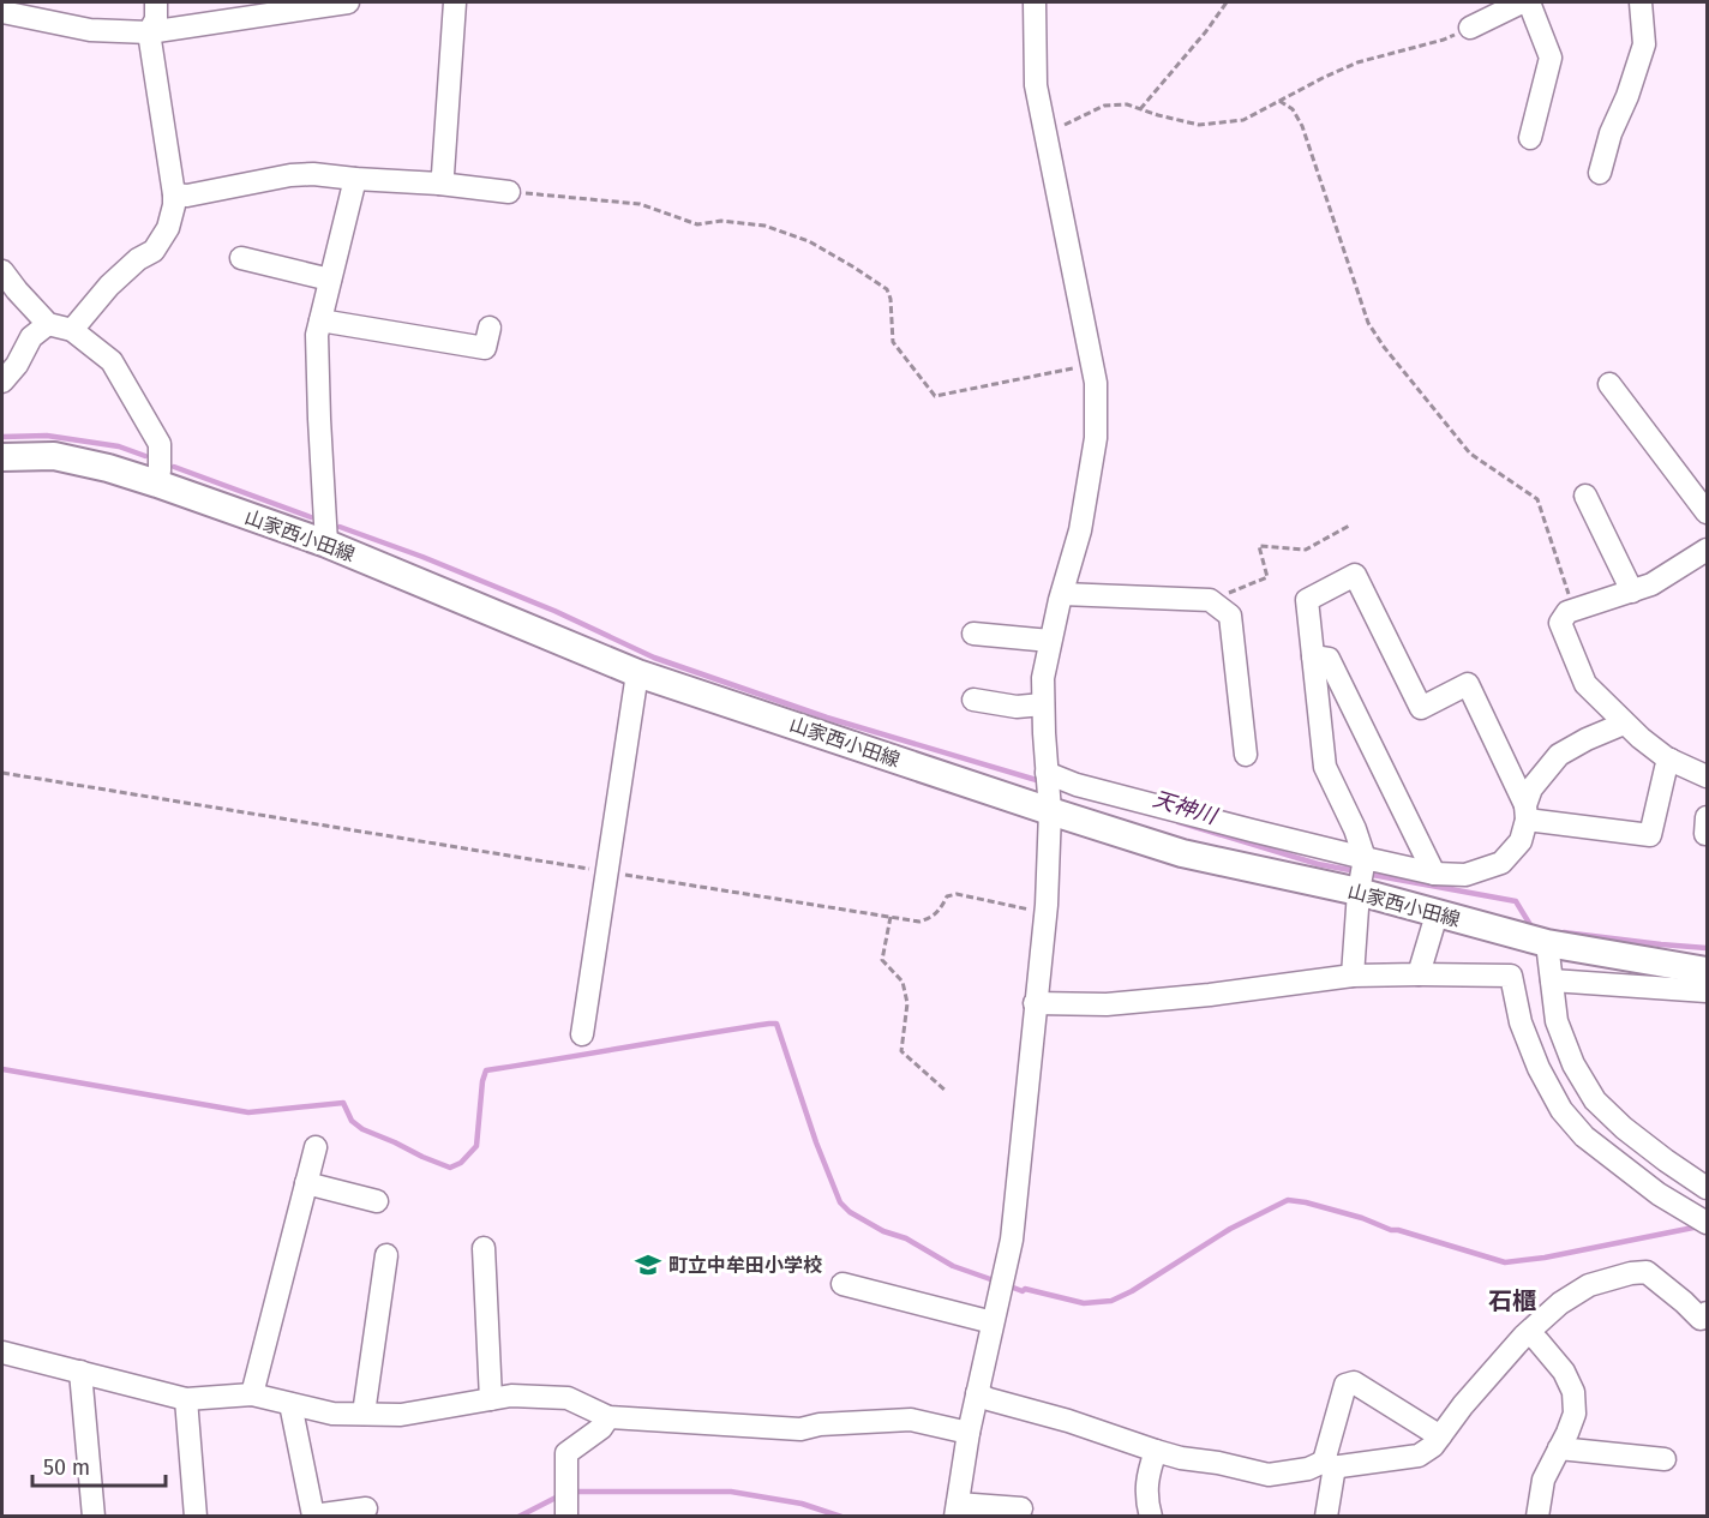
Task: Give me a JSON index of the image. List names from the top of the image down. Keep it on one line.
{"streets":{"main road":["山家西小田線"]},"districts":["石櫃"],"water":["天神川"],"places":{"school or university":["町立中牟田小学校"]},"scale_bar":"50 m"}
